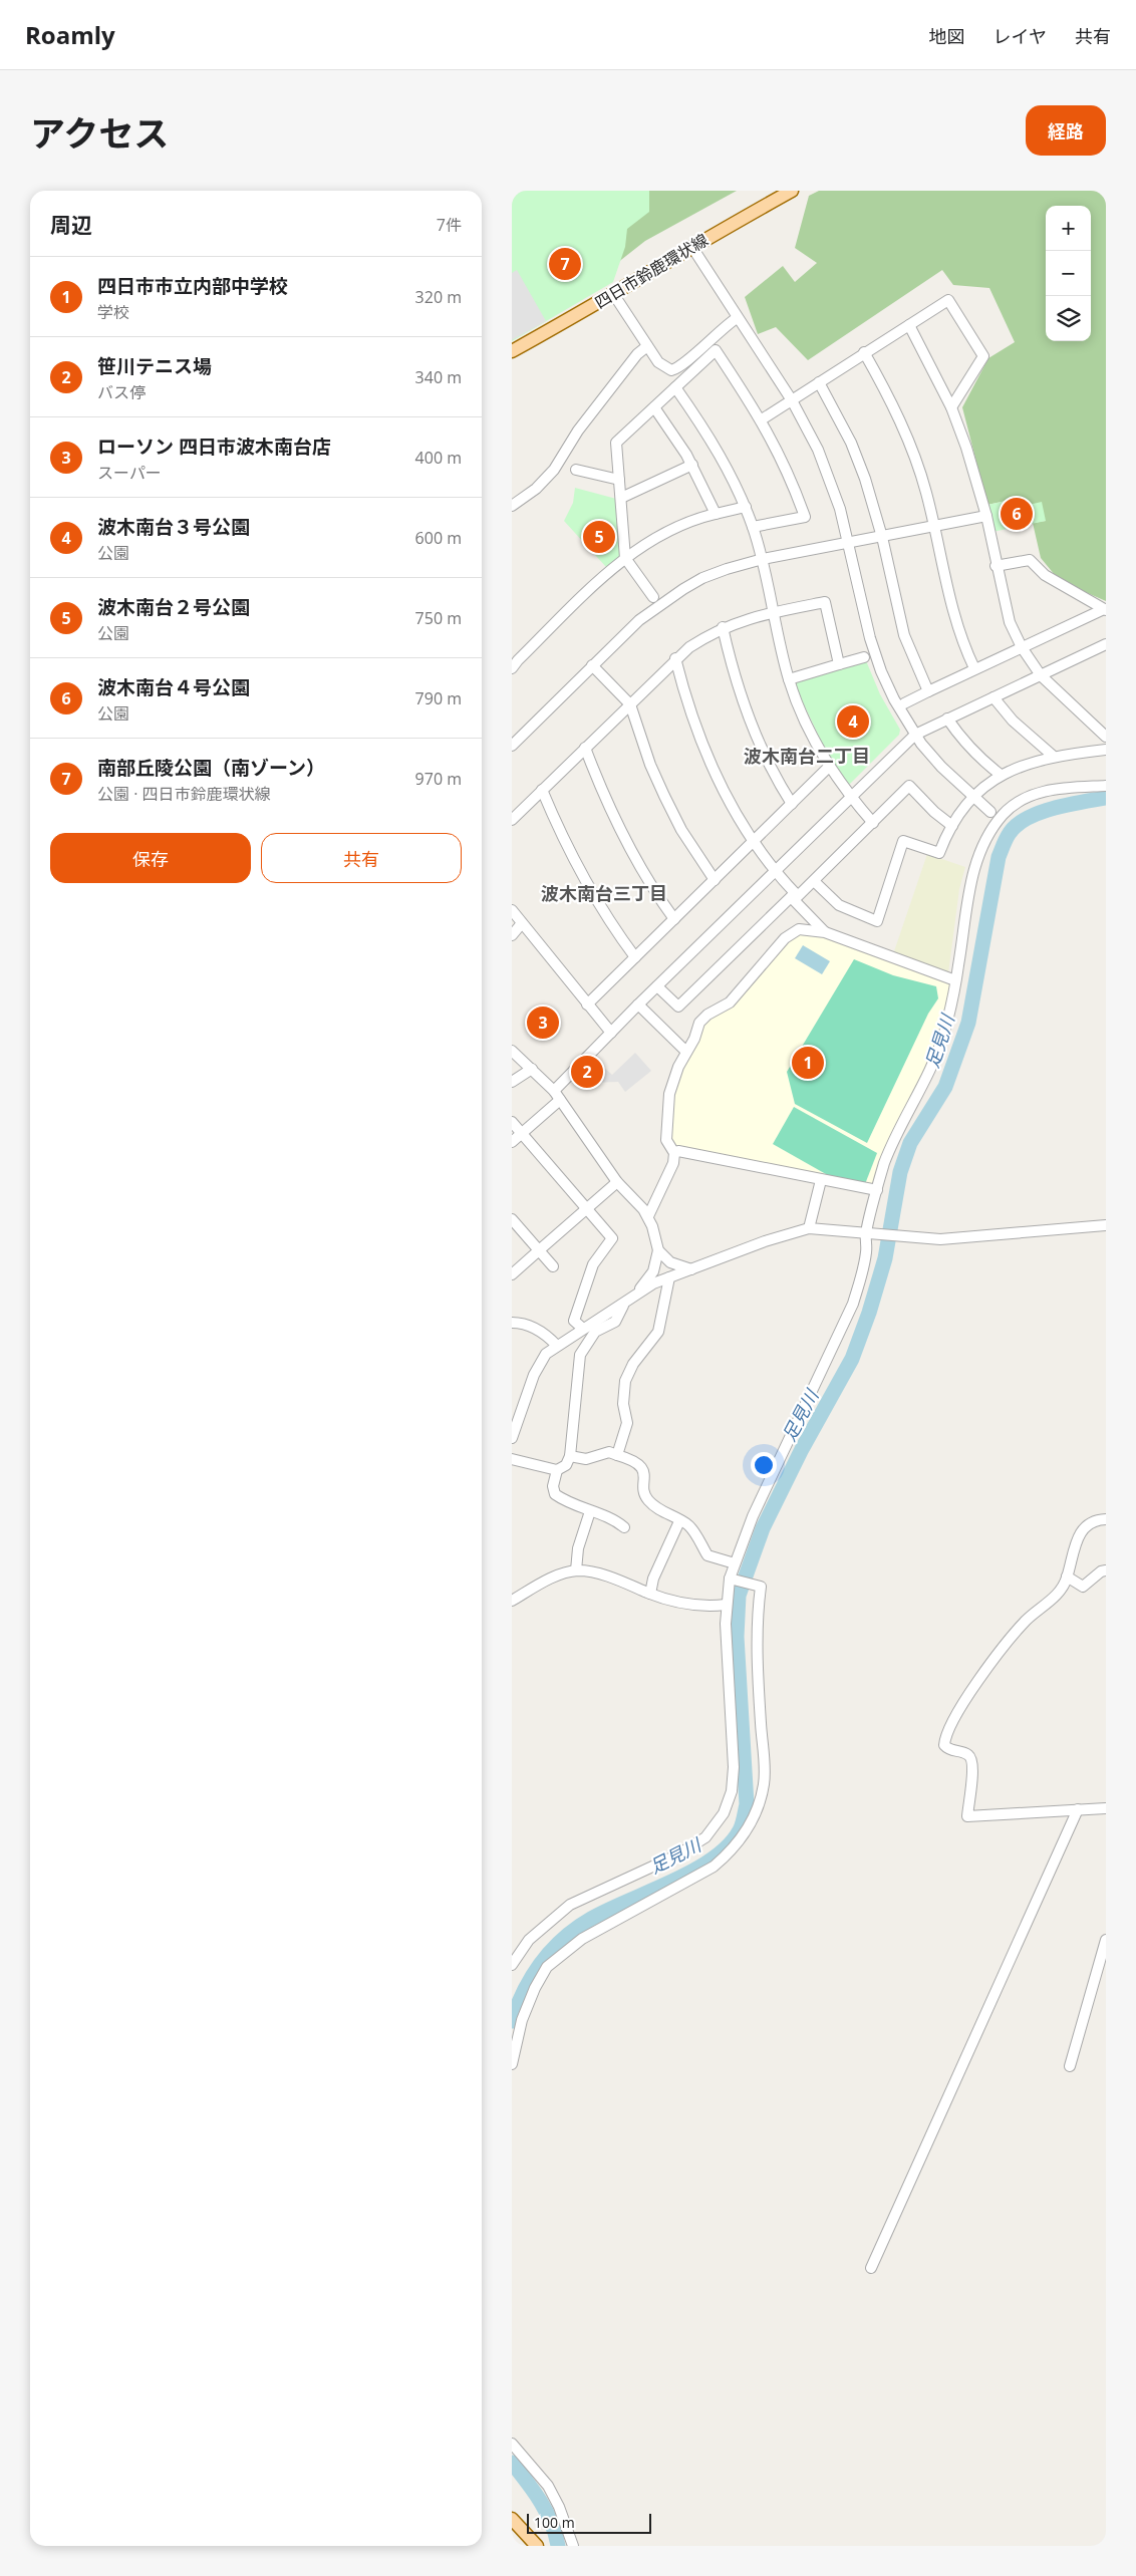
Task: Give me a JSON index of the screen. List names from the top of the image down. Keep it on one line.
{"streets":{"main road":["四日市鈴鹿環状線"]},"districts":["波木南台二丁目","波木南台三丁目"],"water":["足見川"],"scale_bar":"100 m","page":{"header":"Roamly","nav":["地図","レイヤ","共有"],"title":"アクセス","buttons":["経路",["保存","共有"]],"heading":["周辺","7件"],"map_buttons":["+","−"],"pins":["7","6","5","4","3","1","2"],"list":[{"mark":"1","name":"四日市市立内部中学校","note":"学校","value":"320 m"},{"mark":"2","name":"笹川テニス場","note":"バス停","value":"340 m"},{"mark":"3","name":"ローソン 四日市波木南台店","note":"スーパー","value":"400 m"},{"mark":"4","name":"波木南台３号公園","note":"公園","value":"600 m"},{"mark":"5","name":"波木南台２号公園","note":"公園","value":"750 m"},{"mark":"6","name":"波木南台４号公園","note":"公園","value":"790 m"},{"mark":"7","name":"南部丘陵公園（南ゾーン）","note":"公園 · 四日市鈴鹿環状線","value":"970 m"}],"scale":"100 m"}}
